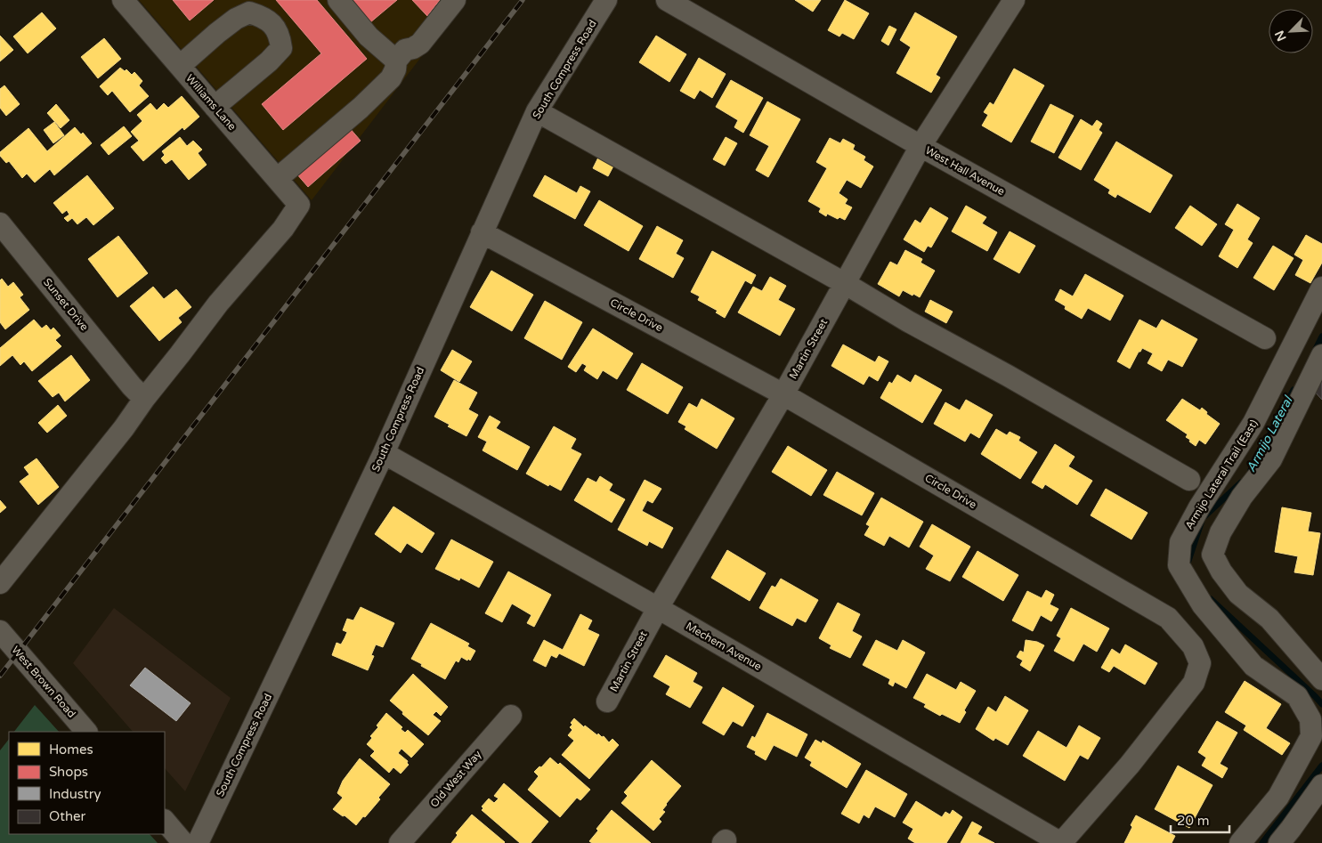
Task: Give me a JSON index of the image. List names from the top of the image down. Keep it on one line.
{"streets":{"street":["South Compress Road","Williams Lane","West Hall Avenue","Sunset Drive","Circle Drive","Martin Street","Armijo Lateral Trail (East)","Mechem Avenue","West Brown Road","Old West Way"]},"crossings":[["South Compress Road","Circle Drive"],["South Compress Road","Mechem Avenue"],["Williams Lane","Sunset Drive"],["West Hall Avenue","Martin Street"],["Circle Drive","Martin Street"],["Circle Drive","Mechem Avenue"],["Martin Street","Mechem Avenue"]],"water":["Armijo Lateral"],"legend":["Homes","Shops","Industry","Other"],"scale_bar":"20 m","north":"bottom left"}
